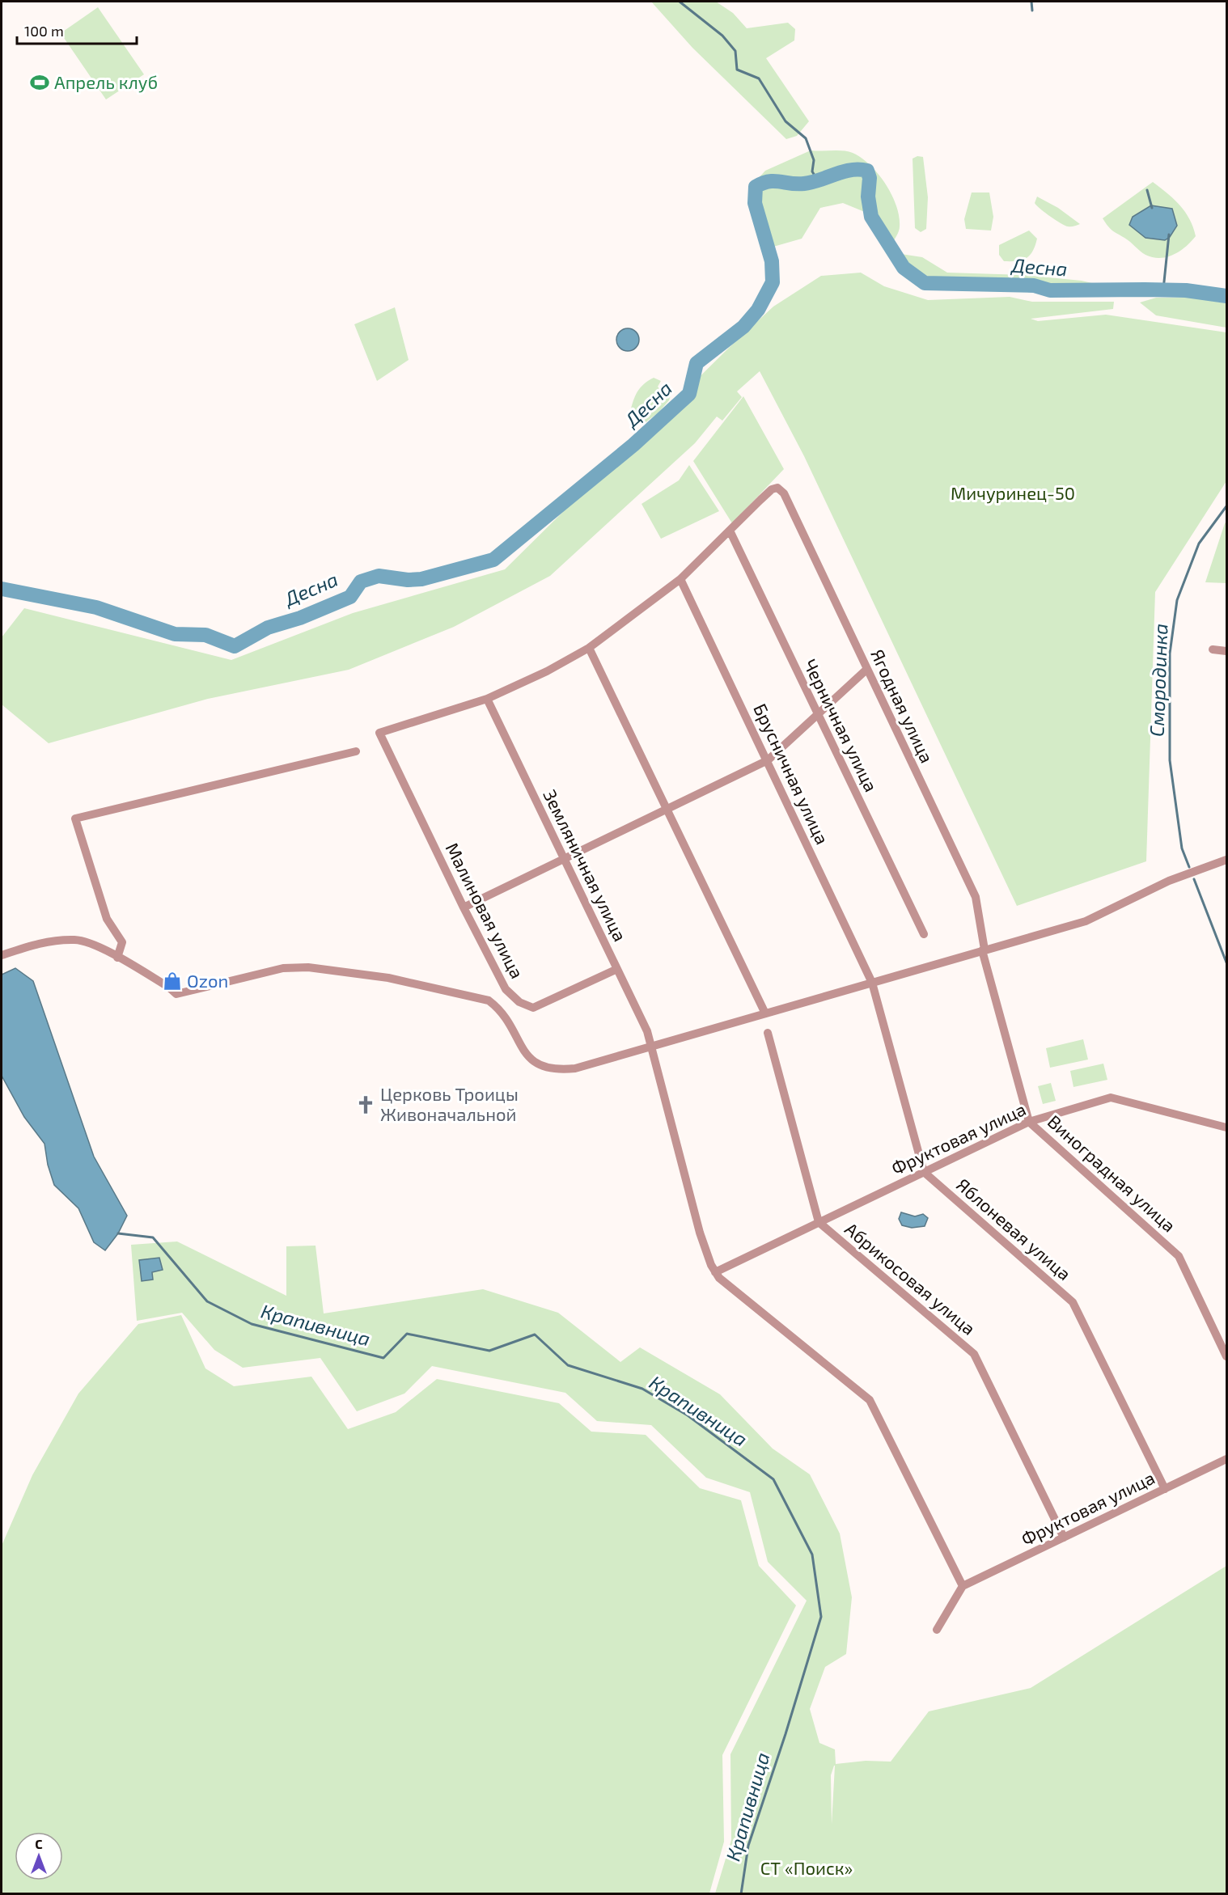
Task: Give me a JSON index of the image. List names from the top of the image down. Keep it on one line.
{"streets":{"street":["Ягодная улица","Черничная улица","Брусничная улица","Земляничная улица","Малиновая улица","Фруктовая улица","Виноградная улица","Яблоневая улица","Абрикосовая улица"]},"crossings":[["Ягодная улица","Черничная улица"],["Ягодная улица","Виноградная улица"],["Земляничная улица","Малиновая улица"],["Фруктовая улица","Виноградная улица"],["Фруктовая улица","Яблоневая улица"],["Фруктовая улица","Абрикосовая улица"]],"water":["Десна","Смородинка","Крапивница"],"parks":["Мичуринец-50","СТ «Поиск»"],"places":{"sports":["Апрель клуб"],"shop":["Ozon"],"church":["Церковь Троицы Живоначальной"]},"scale_bar":"100 m","north":"top"}
